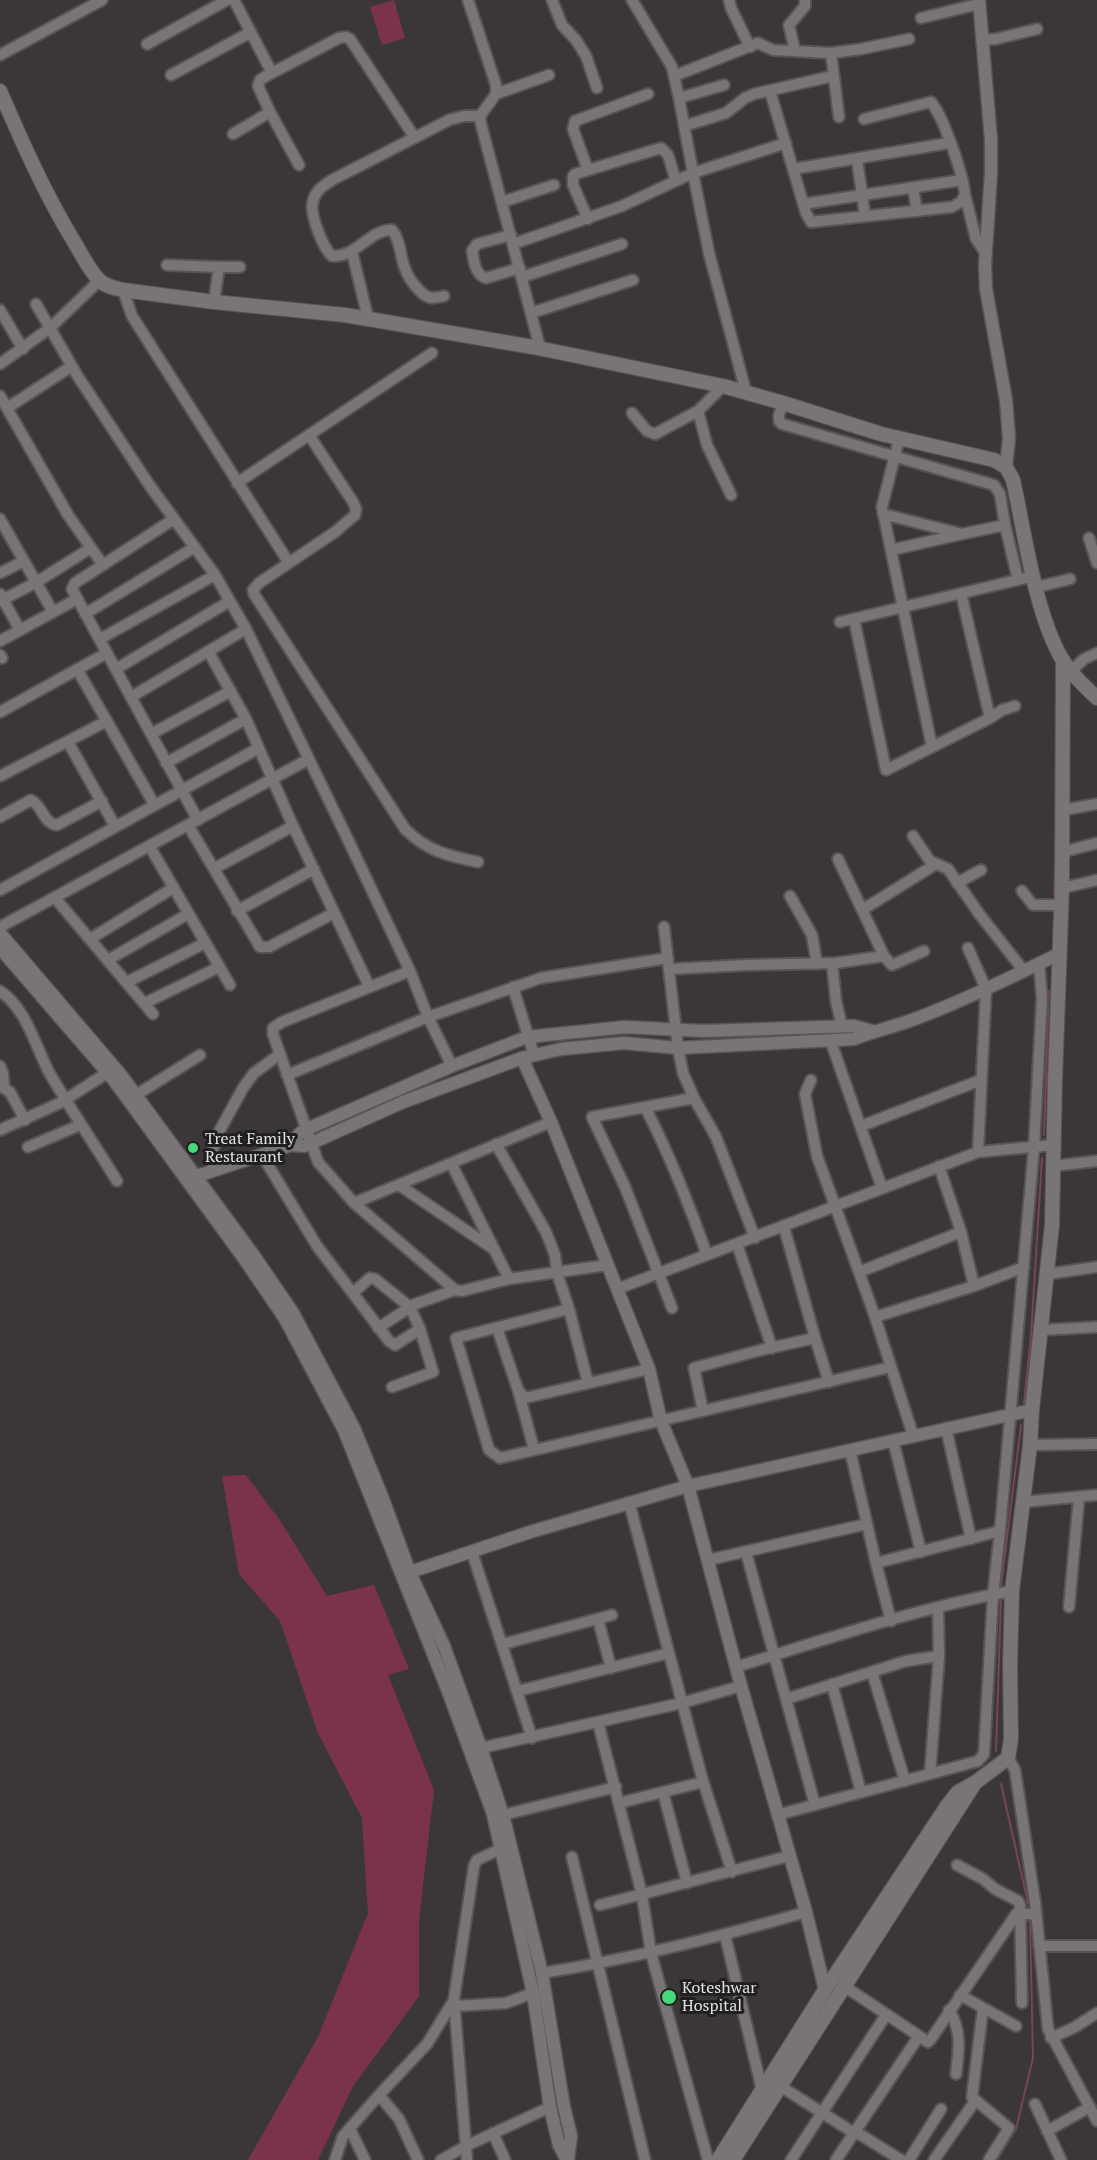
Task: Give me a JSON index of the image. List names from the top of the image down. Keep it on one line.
{"places":["Treat Family Restaurant","Koteshwar Hospital"]}
